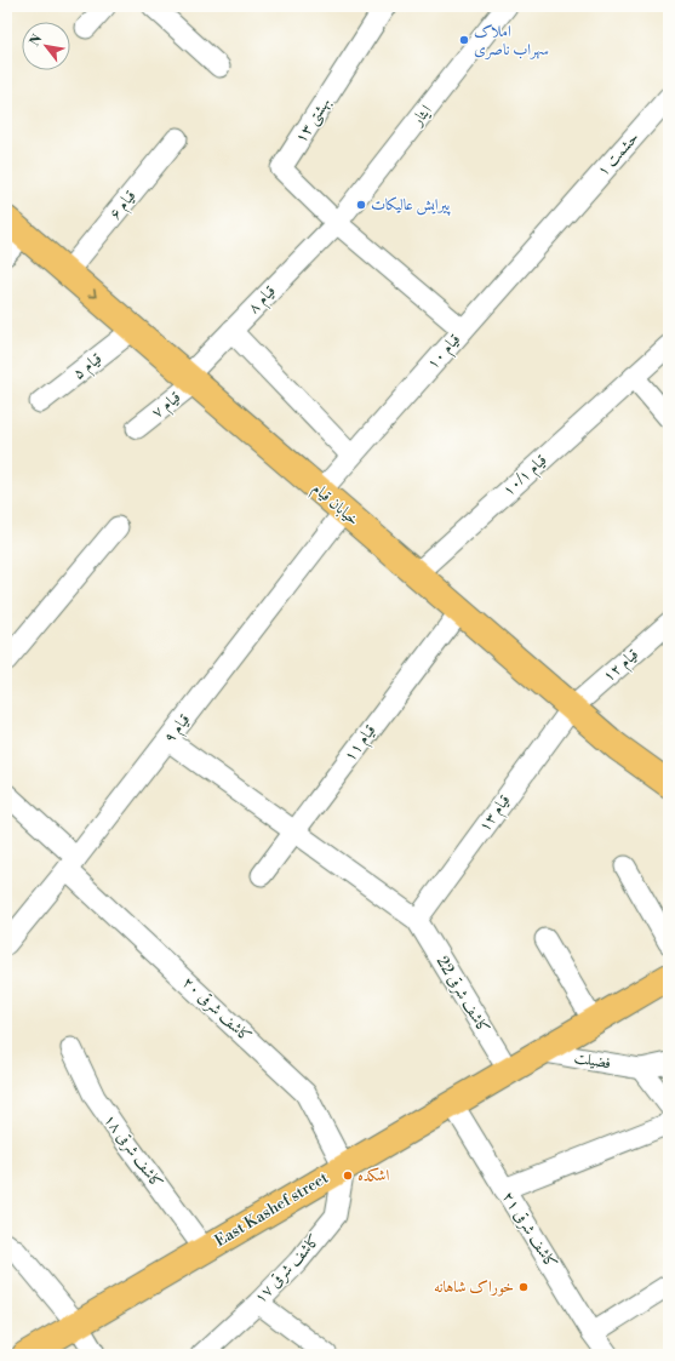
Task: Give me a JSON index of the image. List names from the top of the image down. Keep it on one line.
{"streets":{"main road":["خیابان قیام","East Kashef street"],"street":["ایثار","بهشتی ۱۳","حشمت ۱","قیام ۶","قیام ۸","قیام ۱۰","قیام ۵","قیام ۷","قیام ۱۰/۱","قیام ۱۲","قیام ۹","قیام ۱۱","قیام ۱۳","کاشف شرقی 22","کاشف شرقی ۲۰","فضیلت","کاشف شرقی ۱۸","کاشف شرقی ۲۱","کاشف شرقی ۱۷"]},"crossings":[["ایثار","بهشتی ۱۳"],["ایثار","قیام ۸"],["بهشتی ۱۳","قیام ۸"],["حشمت ۱","قیام ۱۰"],["قیام ۶","خیابان قیام"],["قیام ۸","قیام ۷"],["قیام ۸","خیابان قیام"],["قیام ۱۰","خیابان قیام"],["قیام ۵","خیابان قیام"],["قیام ۷","خیابان قیام"],["قیام ۱۰/۱","خیابان قیام"],["خیابان قیام","قیام ۱۲"],["خیابان قیام","قیام ۹"],["خیابان قیام","قیام ۱۱"],["خیابان قیام","قیام ۱۳"],["قیام ۱۲","قیام ۱۳"],["قیام ۹","کاشف شرقی ۲۰"],["قیام ۱۳","کاشف شرقی 22"],["کاشف شرقی 22","East Kashef street"],["کاشف شرقی ۲۰","East Kashef street"],["کاشف شرقی ۲۰","کاشف شرقی ۱۷"],["فضیلت","East Kashef street"],["کاشف شرقی ۱۸","East Kashef street"],["East Kashef street","کاشف شرقی ۲۱"],["East Kashef street","کاشف شرقی ۱۷"]],"places":["املاک سهراب ناصری","پیرایش عالیکات","اشکده","خوراک شاهانه"],"north":"top left"}
